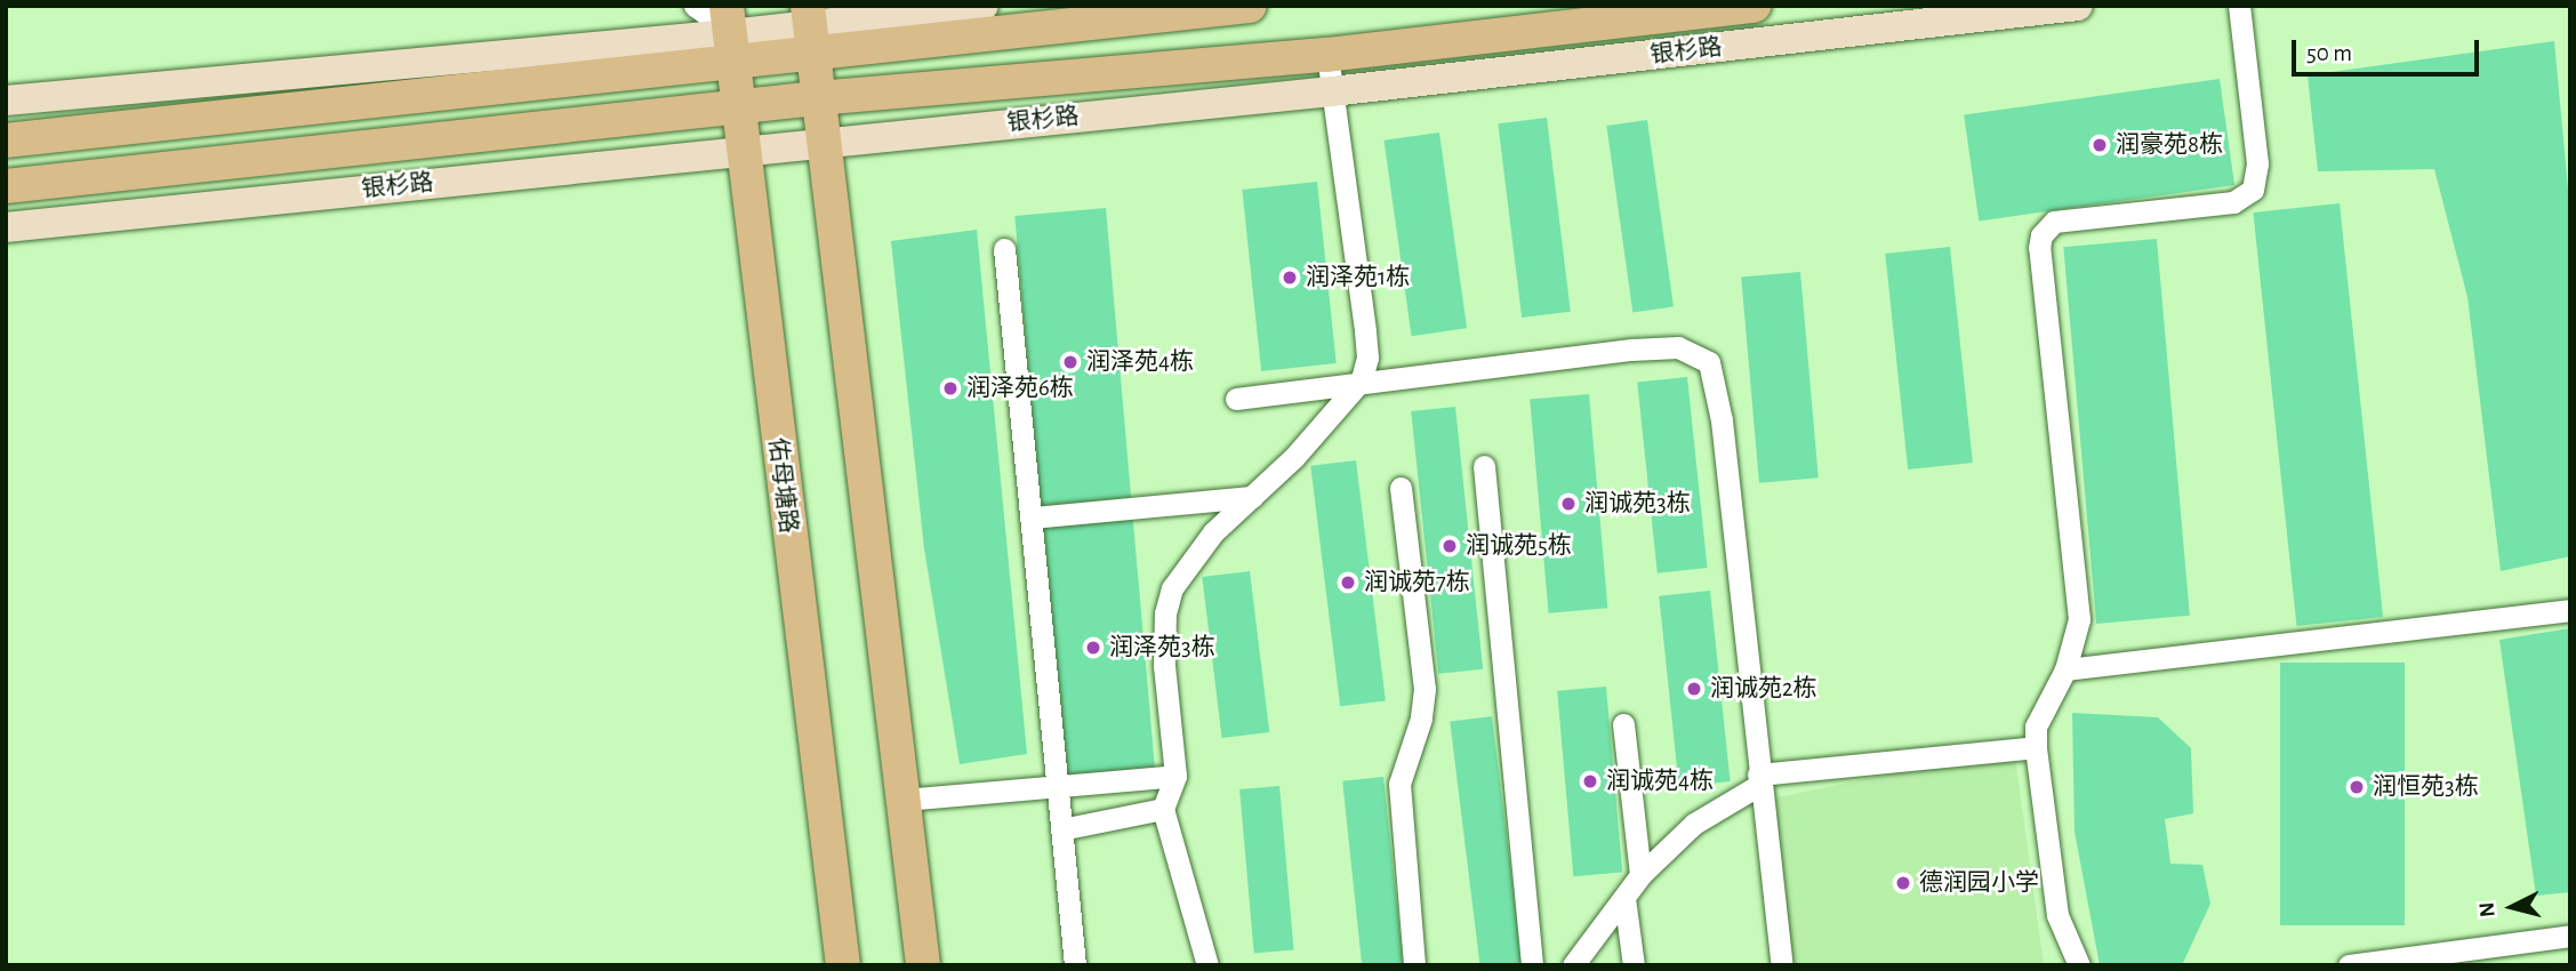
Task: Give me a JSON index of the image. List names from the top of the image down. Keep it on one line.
{"streets":{"main road":["银杉路","佑母塘路"]},"crossings":[["银杉路","佑母塘路"]],"places":["润豪苑8栋","润泽苑1栋","润泽苑4栋","润泽苑6栋","润诚苑3栋","润诚苑5栋","润诚苑7栋","润泽苑3栋","润诚苑2栋","润诚苑4栋","润恒苑3栋","德润园小学"],"scale_bar":"50 m","north":"left"}
